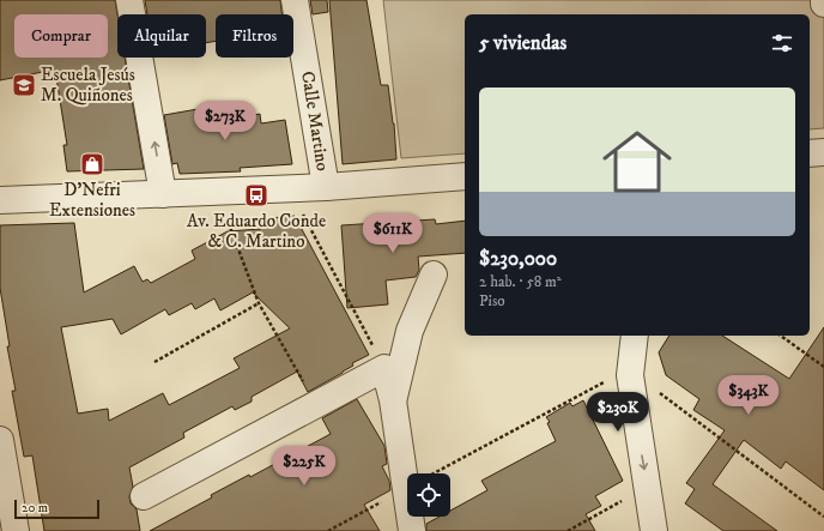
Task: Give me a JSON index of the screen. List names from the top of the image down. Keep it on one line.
{"streets":{"street":["Calle Martino"]},"places":{"school or university":["Escuela Jesús M. Quiñones"],"shop":["D'Nefri Extensiones"],"bus stop":["Av. Eduardo Conde & C. Martino"]},"scale_bar":"20 m","page":{"chip":["Comprar","Alquilar","Filtros"],"heading":"5 viviendas","list":[{"name":"$230,000","note":"2 hab. · 58 m² · Piso"}],"price":["$273K","$611K","$343K","$230K","$225K"],"scale":"20 m"}}
